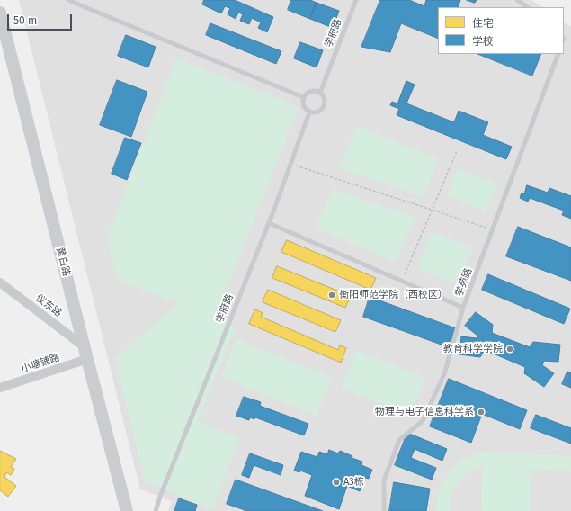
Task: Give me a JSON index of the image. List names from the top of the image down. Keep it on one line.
{"streets":{"main road":["黄白路"],"street":["仪东路","小塘铺路"],"lane":["学府路","学苑路"]},"crossings":[["黄白路","仪东路"],["黄白路","小塘铺路"]],"places":["衡阳师范学院（西校区）","教育科学学院","物理与电子信息科学系","A3栋"],"legend":["住宅","学校"],"scale_bar":"50 m"}
